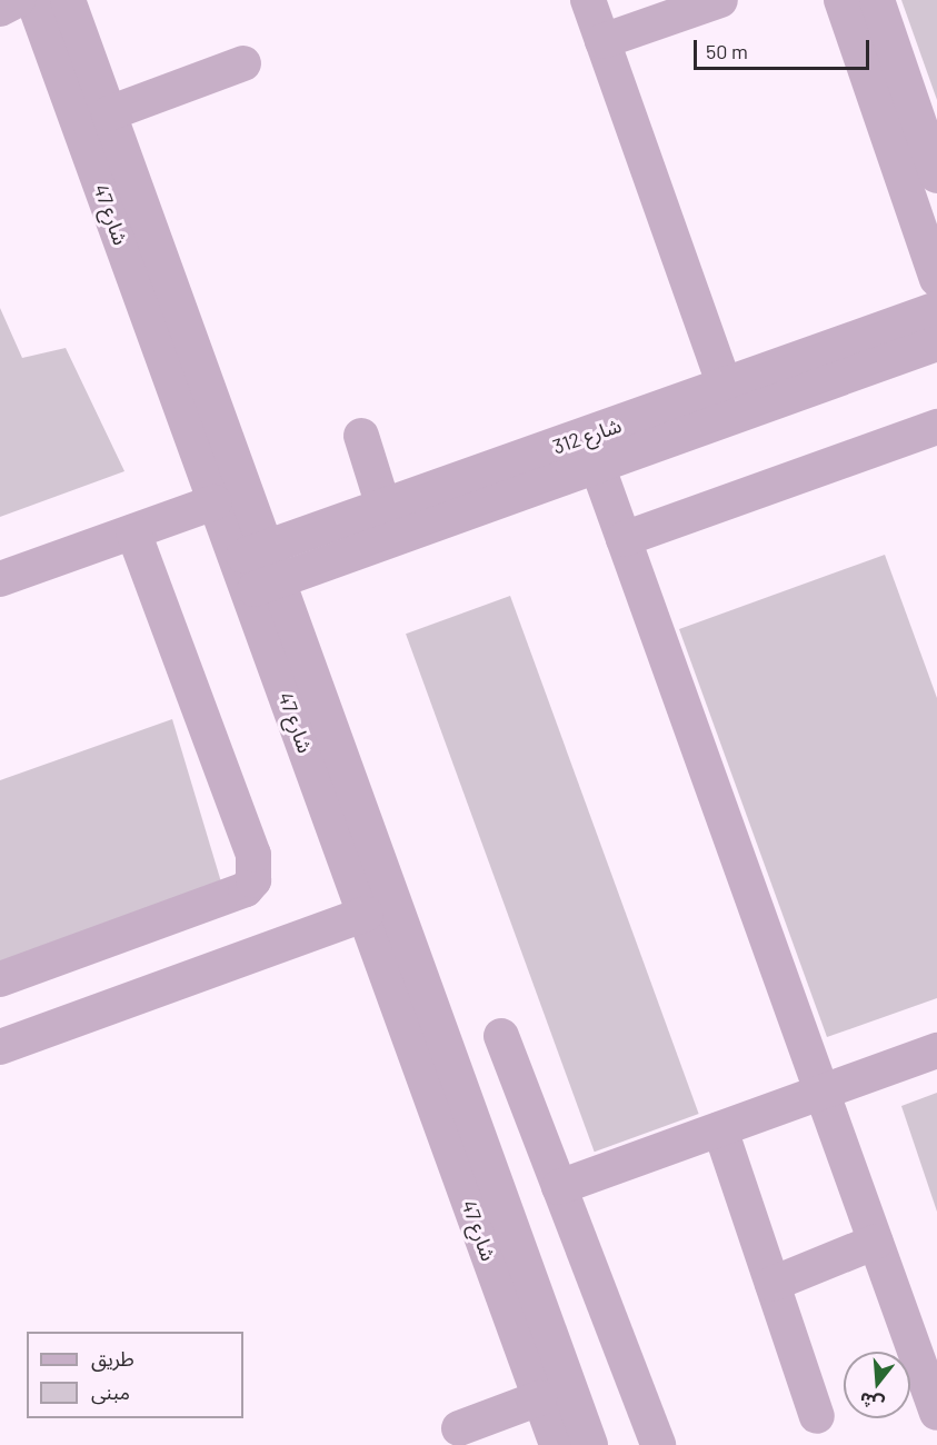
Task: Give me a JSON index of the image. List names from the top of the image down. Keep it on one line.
{"streets":{"street":["شارع 47","شارع 312"]},"crossings":[["شارع 47","شارع 312"]],"legend":["طريق","مبنى"],"scale_bar":"50 m","north":"bottom"}
